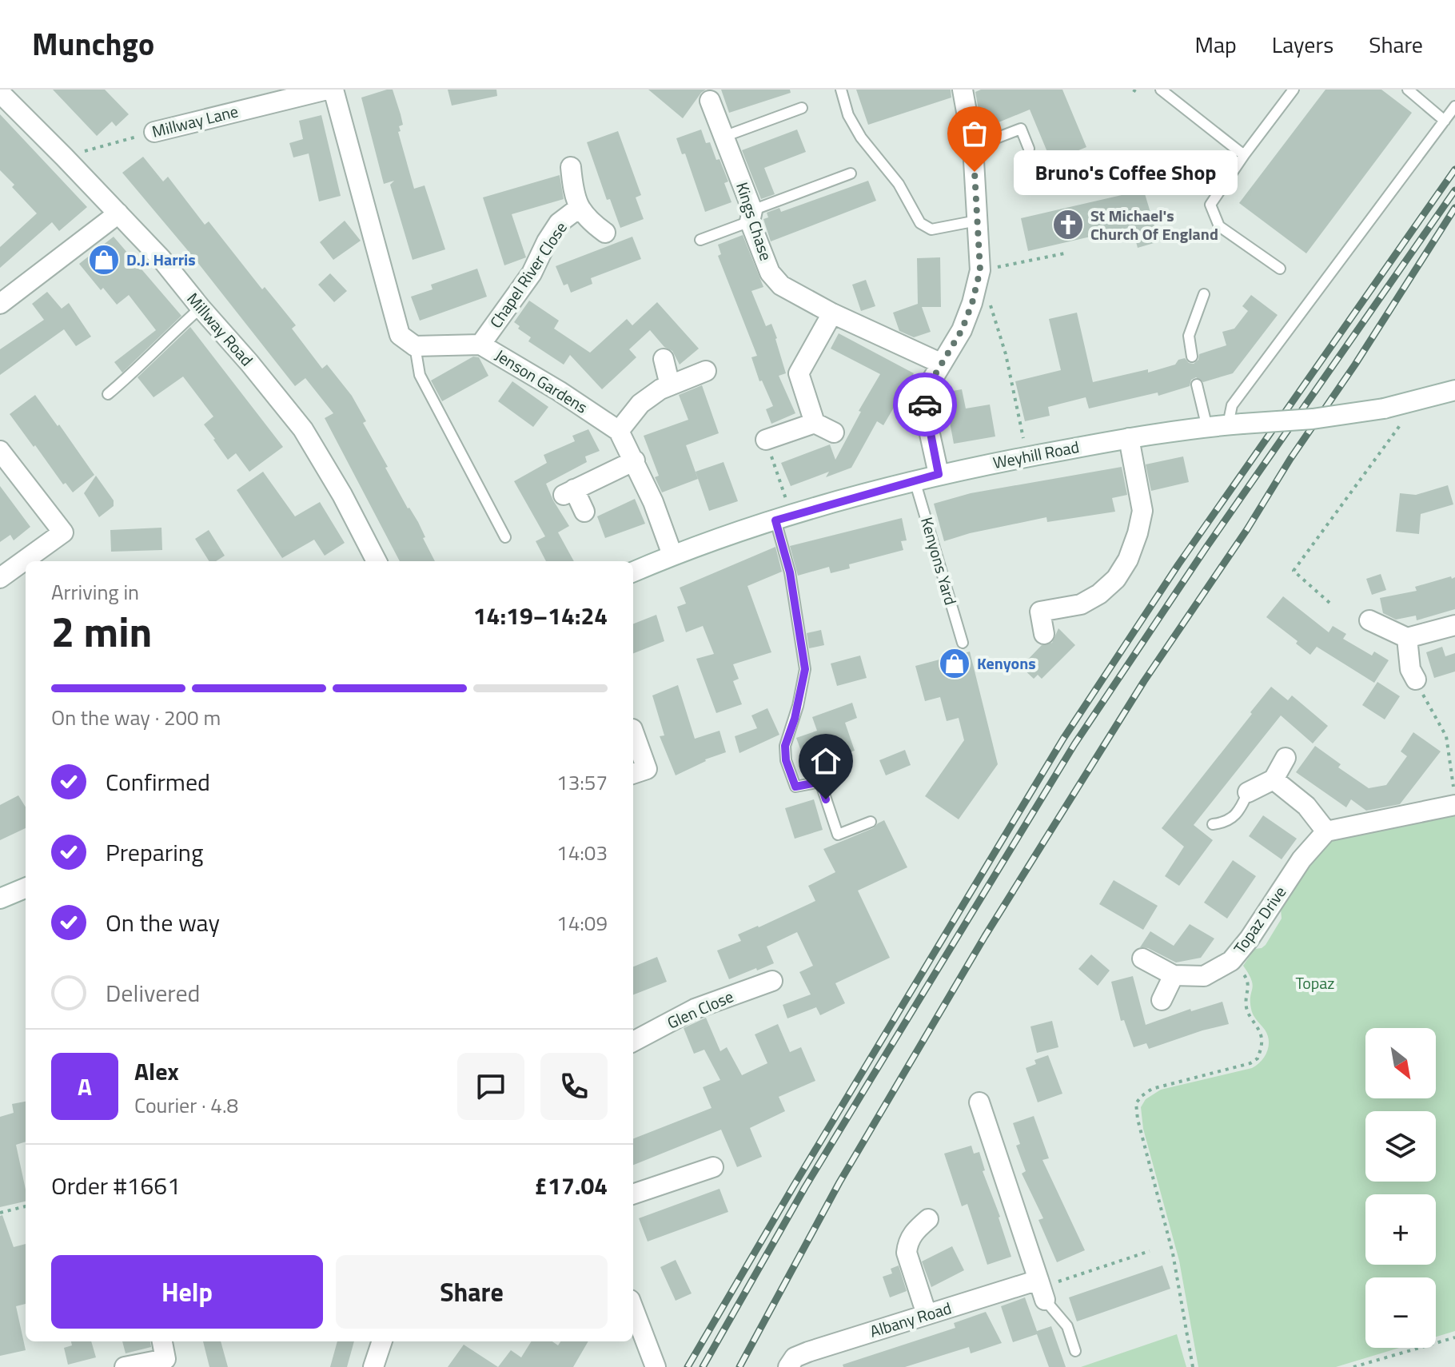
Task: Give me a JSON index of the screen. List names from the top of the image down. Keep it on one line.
{"streets":{"street":["Millway Lane","Kings Chase","Chapel River Close","Millway Road","Jenson Gardens","Weyhill Road","Topaz Drive","Glen Close","Albany Road"],"lane":["Kenyons Yard"]},"crossings":[["Millway Lane","Millway Road"],["Chapel River Close","Jenson Gardens"],["Jenson Gardens","Weyhill Road"],["Weyhill Road","Kenyons Yard"]],"parks":["Topaz"],"places":{"other":["Bruno's Coffee Shop"],"church":["St Michael's Church Of England"],"shop":["D.J. Harris","Kenyons"]},"north":"bottom right","page":{"header":"Munchgo","nav":["Map","Layers","Share"],"bubble":"Bruno's Coffee Shop","heading":["2 min","Arriving in","14:19–14:24"],"panel":["Alex","Courier · 4.8","Order #1661","£17.04"],"bar":"On the way · 200 m","list":[["Confirmed","13:57"],["Preparing","14:03"],["On the way","14:09"],"Delivered"],"map_buttons":["+","−"],"round":"A","buttons":["Help","Share"]}}
